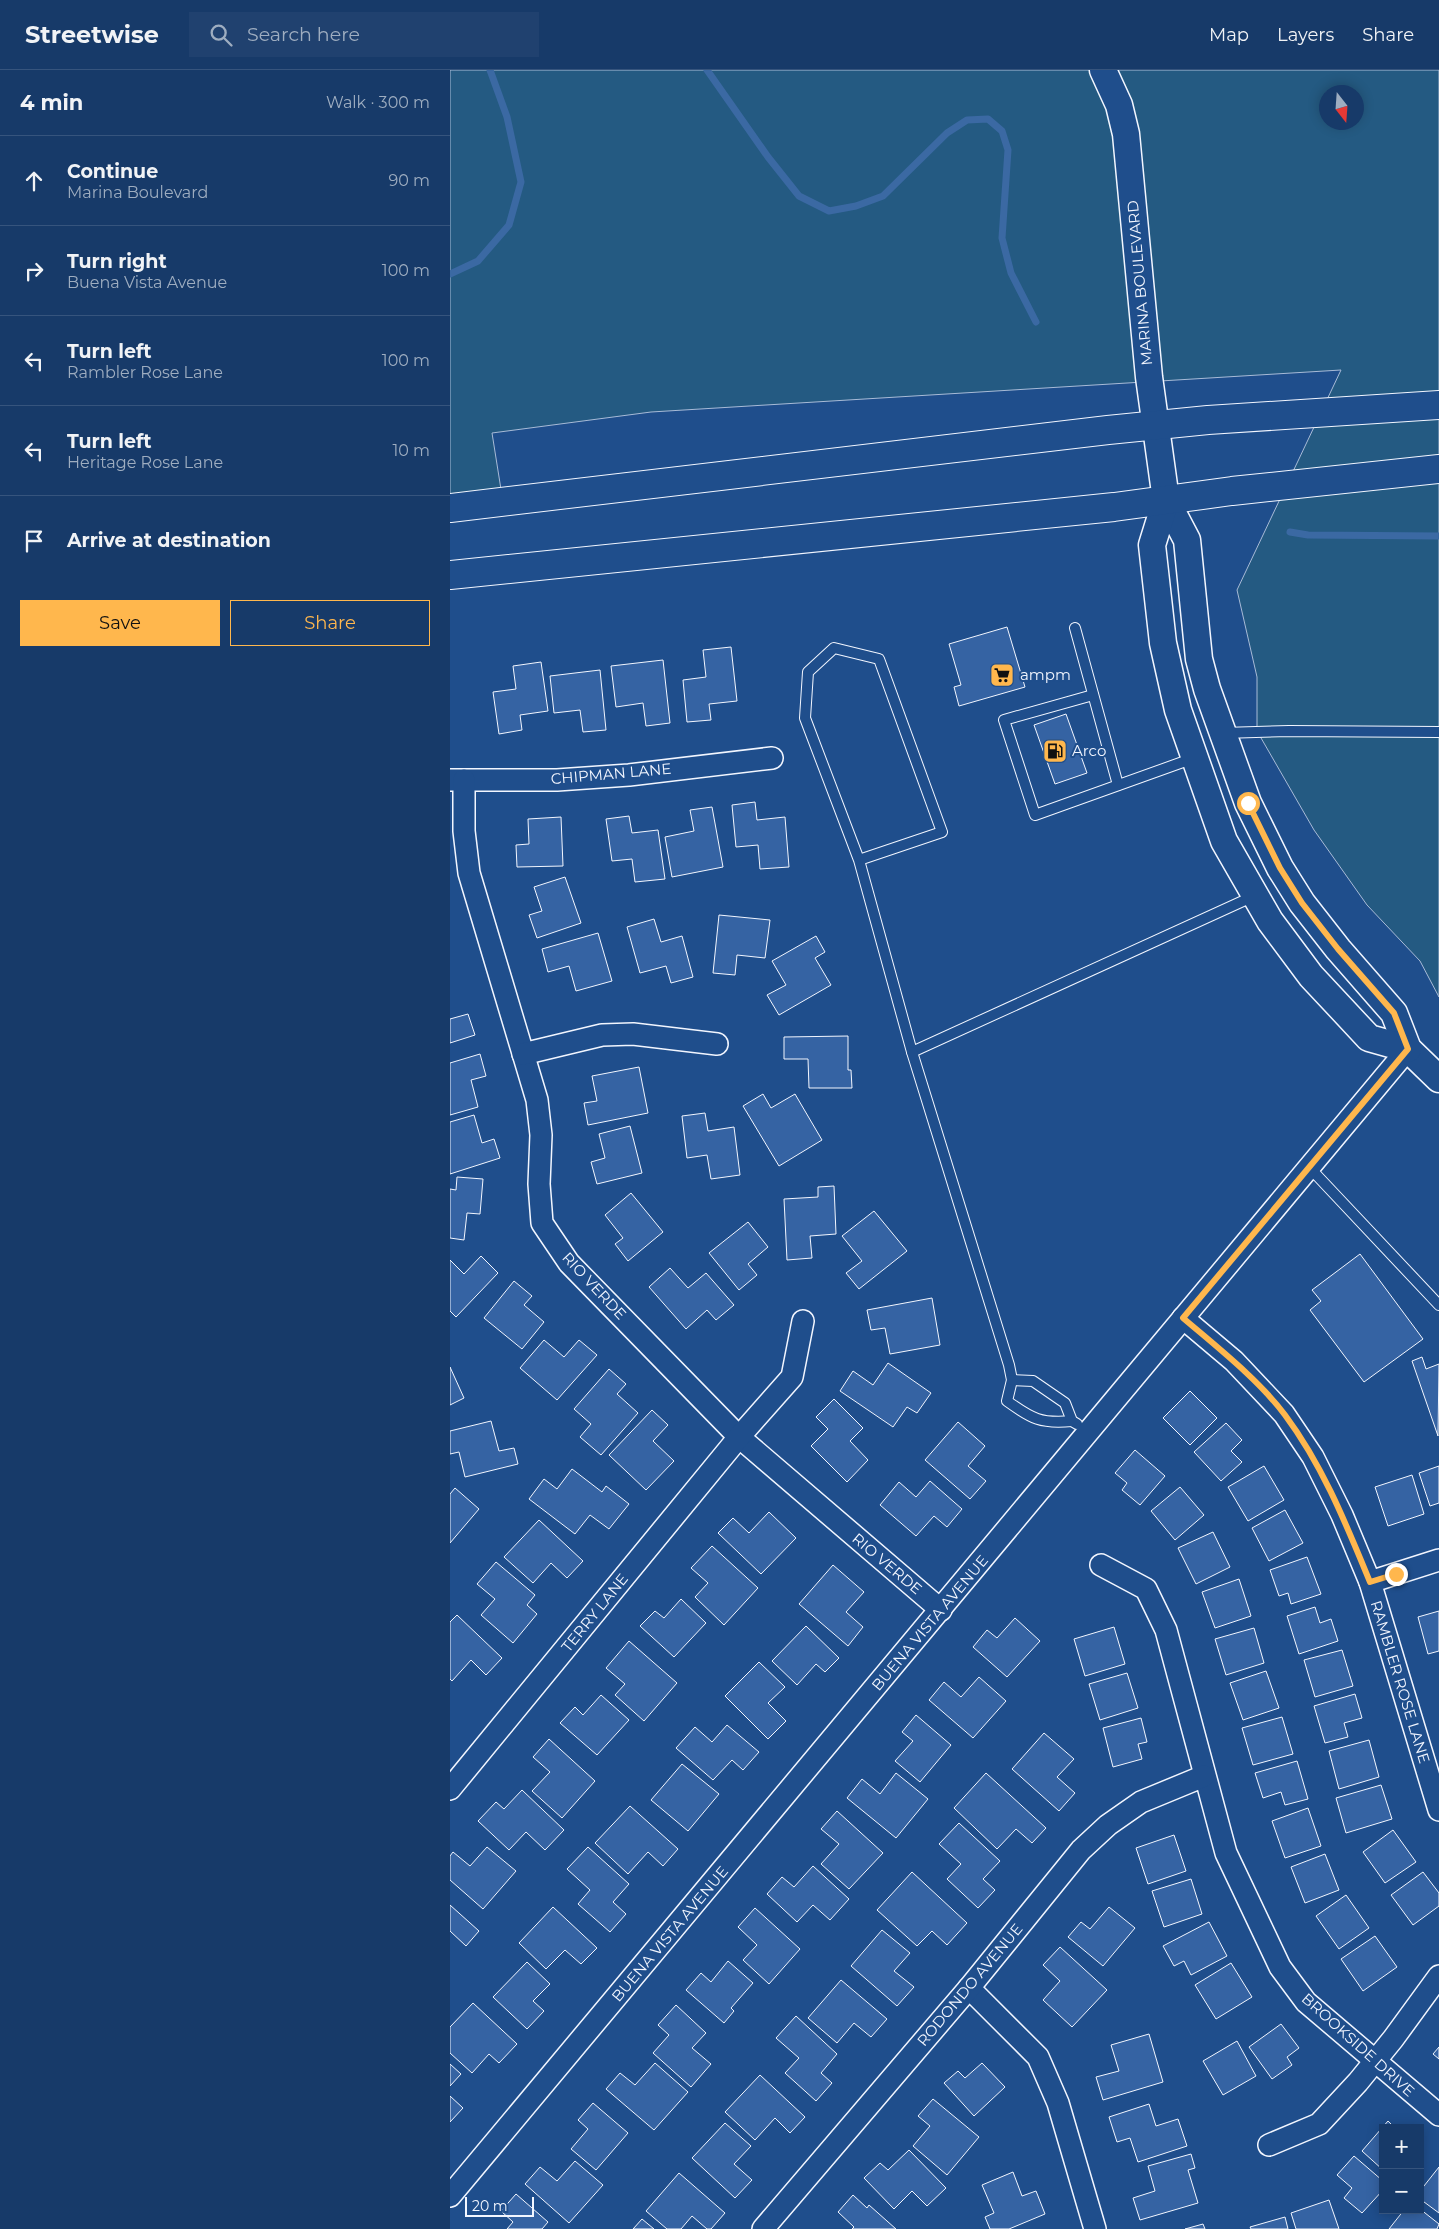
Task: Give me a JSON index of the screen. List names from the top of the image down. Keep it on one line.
{"streets":{"street":["MARINA BOULEVARD","CHIPMAN LANE","RIO VERDE","TERRY LANE","BUENA VISTA AVENUE","RAMBLER ROSE LANE","RODONDO AVENUE","BROOKSIDE DRIVE"]},"crossings":[["MARINA BOULEVARD","BUENA VISTA AVENUE"],["CHIPMAN LANE","RIO VERDE"],["RIO VERDE","TERRY LANE"],["RIO VERDE","BUENA VISTA AVENUE"],["BUENA VISTA AVENUE","RAMBLER ROSE LANE"],["RODONDO AVENUE","BROOKSIDE DRIVE"]],"places":{"supermarket":["ampm"],"fuel station":["Arco"]},"scale_bar":"20 m","north":"bottom","page":{"header":"Streetwise","search":"Search here","nav":["Map","Layers","Share"],"heading":["4 min","Walk · 300 m"],"list":[["Continue","Marina Boulevard","90 m"],["Turn right","Buena Vista Avenue","100 m"],["Turn left","Rambler Rose Lane","100 m"],["Turn left","Heritage Rose Lane","10 m"],"Arrive at destination"],"buttons":["Save","Share"],"map_buttons":["+","−"],"scale":"20 m"}}
